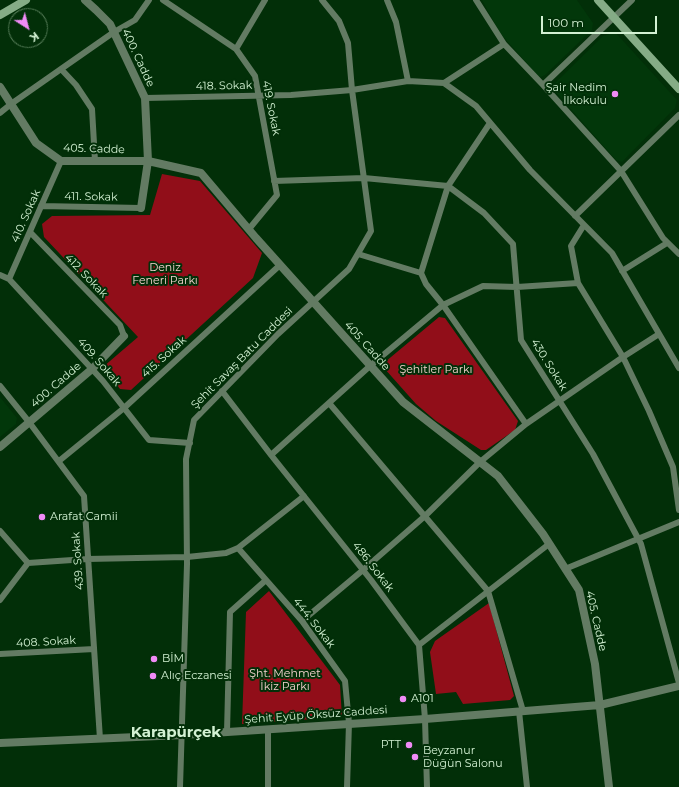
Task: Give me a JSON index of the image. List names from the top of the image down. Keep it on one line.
{"streets":{"street":["400. Cadde","418. Sokak","419. Sokak","405. Cadde","411. Sokak","410. Sokak","412. Sokak","415. Sokak","Şehit Savaş Batu Caddesi","409. Sokak","430. Sokak","439. Sokak","486. Sokak","444. Sokak","408. Sokak","Şehit Eyüp Öksüz Caddesi"]},"crossings":[["400. Cadde","418. Sokak"],["400. Cadde","405. Cadde"],["400. Cadde","411. Sokak"],["400. Cadde","412. Sokak"],["400. Cadde","409. Sokak"],["400. Cadde","439. Sokak"],["418. Sokak","419. Sokak"],["418. Sokak","Şehit Savaş Batu Caddesi"],["419. Sokak","405. Cadde"],["405. Cadde","410. Sokak"],["405. Cadde","415. Sokak"],["405. Cadde","Şehit Savaş Batu Caddesi"],["405. Cadde","Şehit Eyüp Öksüz Caddesi"],["411. Sokak","410. Sokak"],["410. Sokak","412. Sokak"],["410. Sokak","409. Sokak"],["415. Sokak","409. Sokak"],["415. Sokak","439. Sokak"],["Şehit Savaş Batu Caddesi","409. Sokak"],["Şehit Savaş Batu Caddesi","486. Sokak"],["Şehit Savaş Batu Caddesi","Şehit Eyüp Öksüz Caddesi"],["430. Sokak","Şehit Eyüp Öksüz Caddesi"],["439. Sokak","408. Sokak"],["439. Sokak","Şehit Eyüp Öksüz Caddesi"],["444. Sokak","Şehit Eyüp Öksüz Caddesi"]],"districts":["Karapürçek"],"parks":["Deniz Feneri Parkı","Şehitler Parkı","Şht. Mehmet İkiz Parkı"],"places":["Şair Nedim İlkokulu","Arafat Camii","BİM","Alıç Eczanesi","A101","PTT","Beyzanur Düğün Salonu"],"scale_bar":"100 m","north":"bottom right"}
